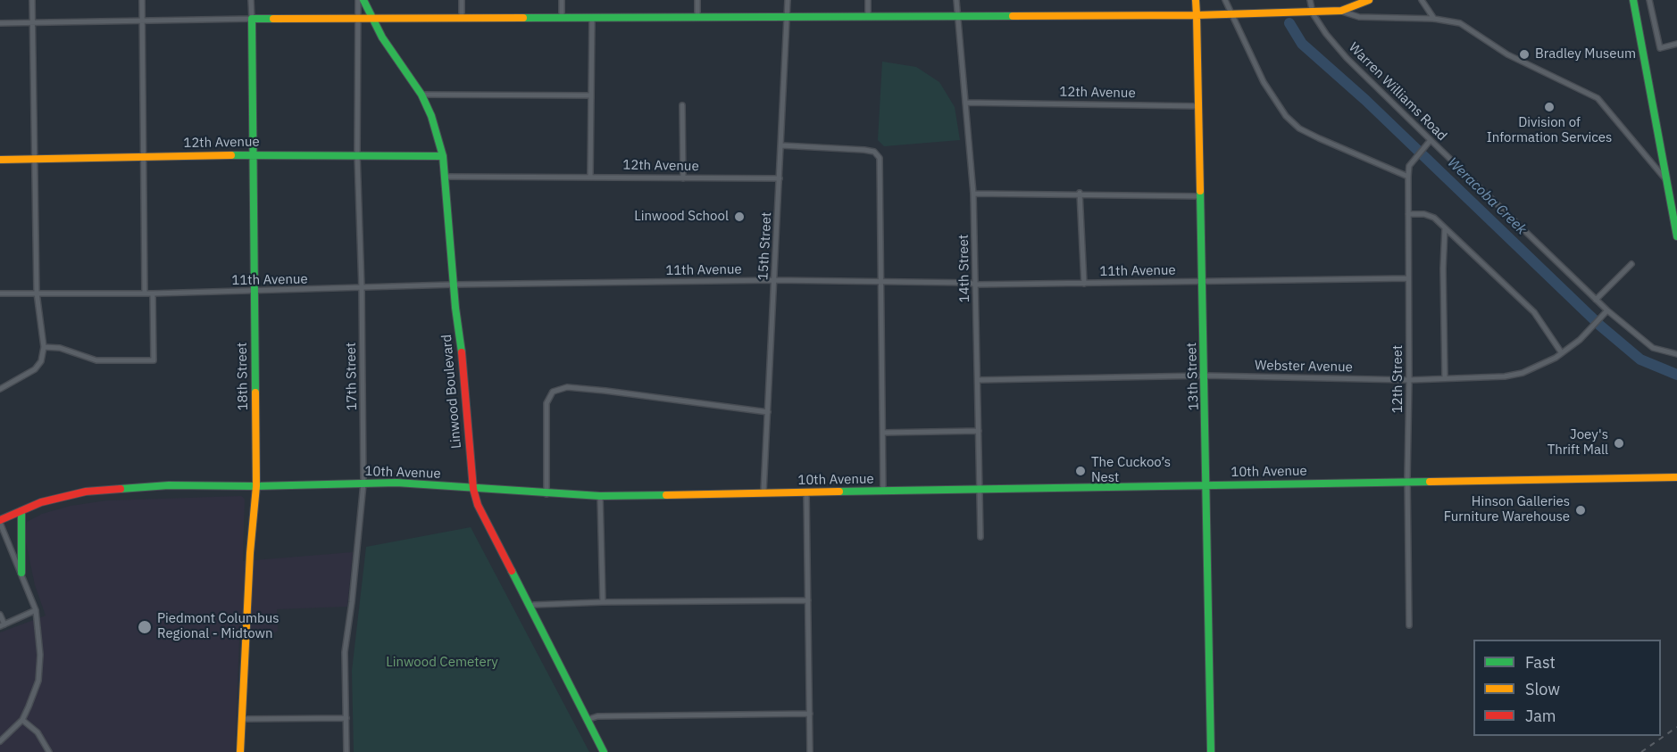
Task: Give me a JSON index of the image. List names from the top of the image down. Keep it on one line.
{"streets":{"street":["Warren Williams Road","12th Avenue","15th Street","14th Street","11th Avenue","Webster Avenue","18th Street","17th Street","13th Street","12th Street","Linwood Boulevard","10th Avenue"]},"crossings":[["Warren Williams Road","Webster Avenue"],["Warren Williams Road","12th Street"],["12th Avenue","15th Street"],["12th Avenue","14th Street"],["12th Avenue","18th Street"],["12th Avenue","17th Street"],["12th Avenue","13th Street"],["12th Avenue","Linwood Boulevard"],["15th Street","11th Avenue"],["15th Street","10th Avenue"],["14th Street","11th Avenue"],["14th Street","Webster Avenue"],["14th Street","10th Avenue"],["11th Avenue","18th Street"],["11th Avenue","17th Street"],["11th Avenue","13th Street"],["11th Avenue","12th Street"],["11th Avenue","Linwood Boulevard"],["Webster Avenue","13th Street"],["Webster Avenue","12th Street"],["18th Street","10th Avenue"],["17th Street","10th Avenue"],["13th Street","10th Avenue"],["12th Street","10th Avenue"],["Linwood Boulevard","10th Avenue"]],"water":["Weracoba Creek"],"parks":["Linwood Cemetery"],"places":["Bradley Museum","Division of Information Services","Linwood School","Joey's Thrift Mall","The Cuckoo’s Nest","Hinson Galleries Furniture Warehouse","Piedmont Columbus Regional - Midtown"],"legend":["Fast","Slow","Jam"]}
